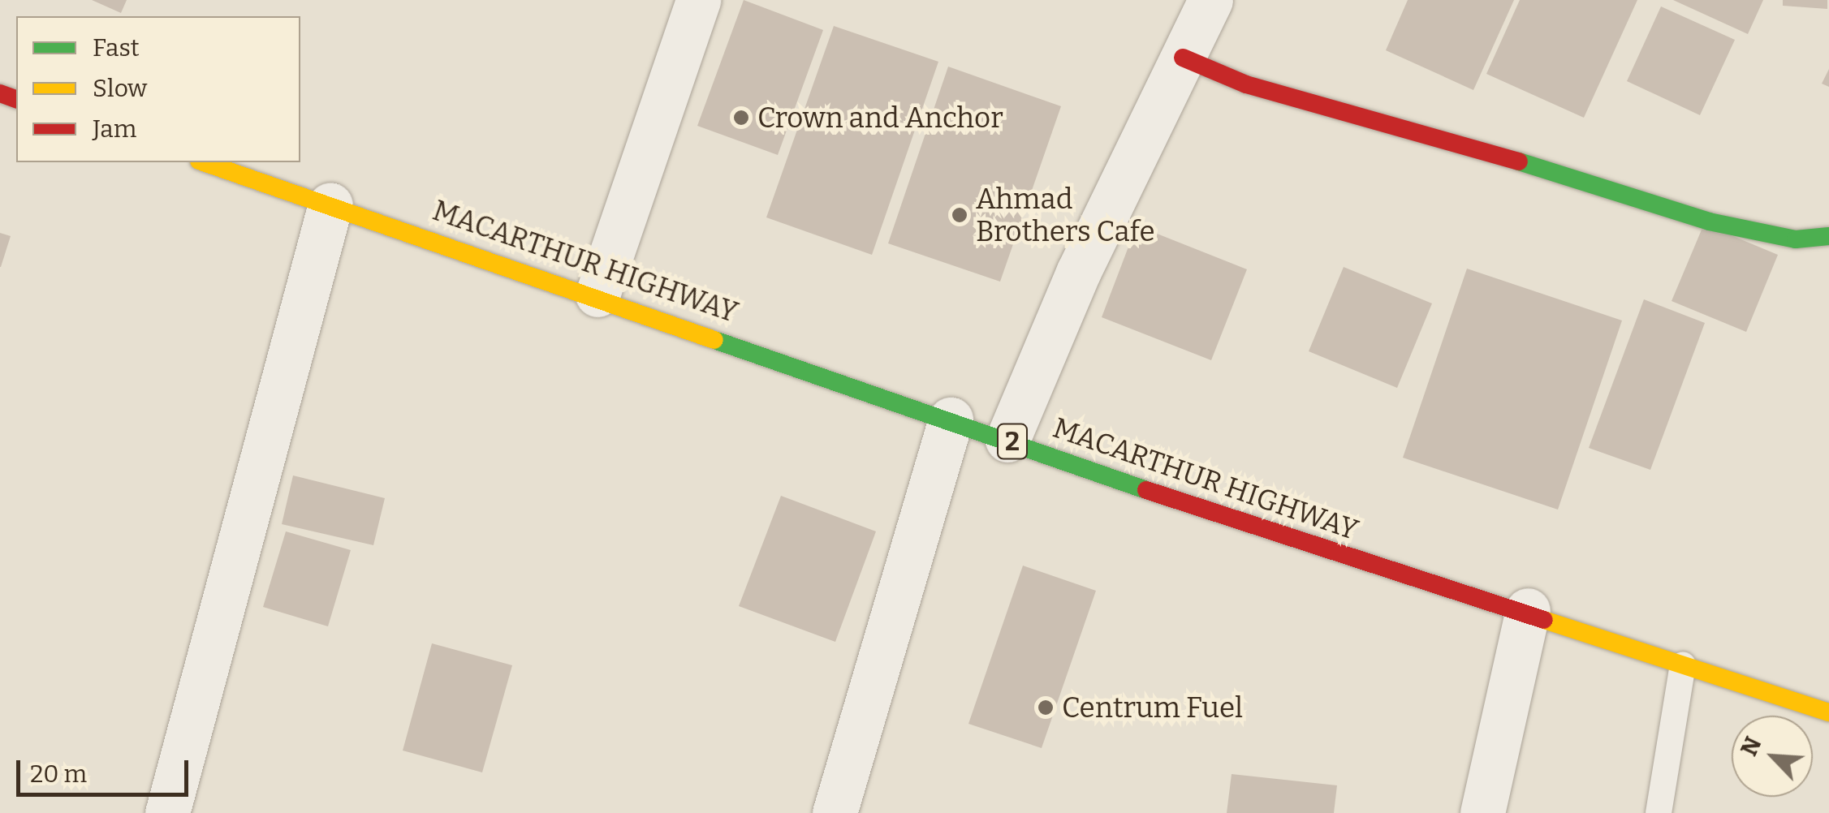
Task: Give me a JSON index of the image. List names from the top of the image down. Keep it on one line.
{"streets":{"main road":["MACARTHUR HIGHWAY","2"]},"places":["Crown and Anchor","Ahmad Brothers Cafe","Centrum Fuel"],"legend":["Fast","Slow","Jam"],"scale_bar":"20 m","north":"top left"}
